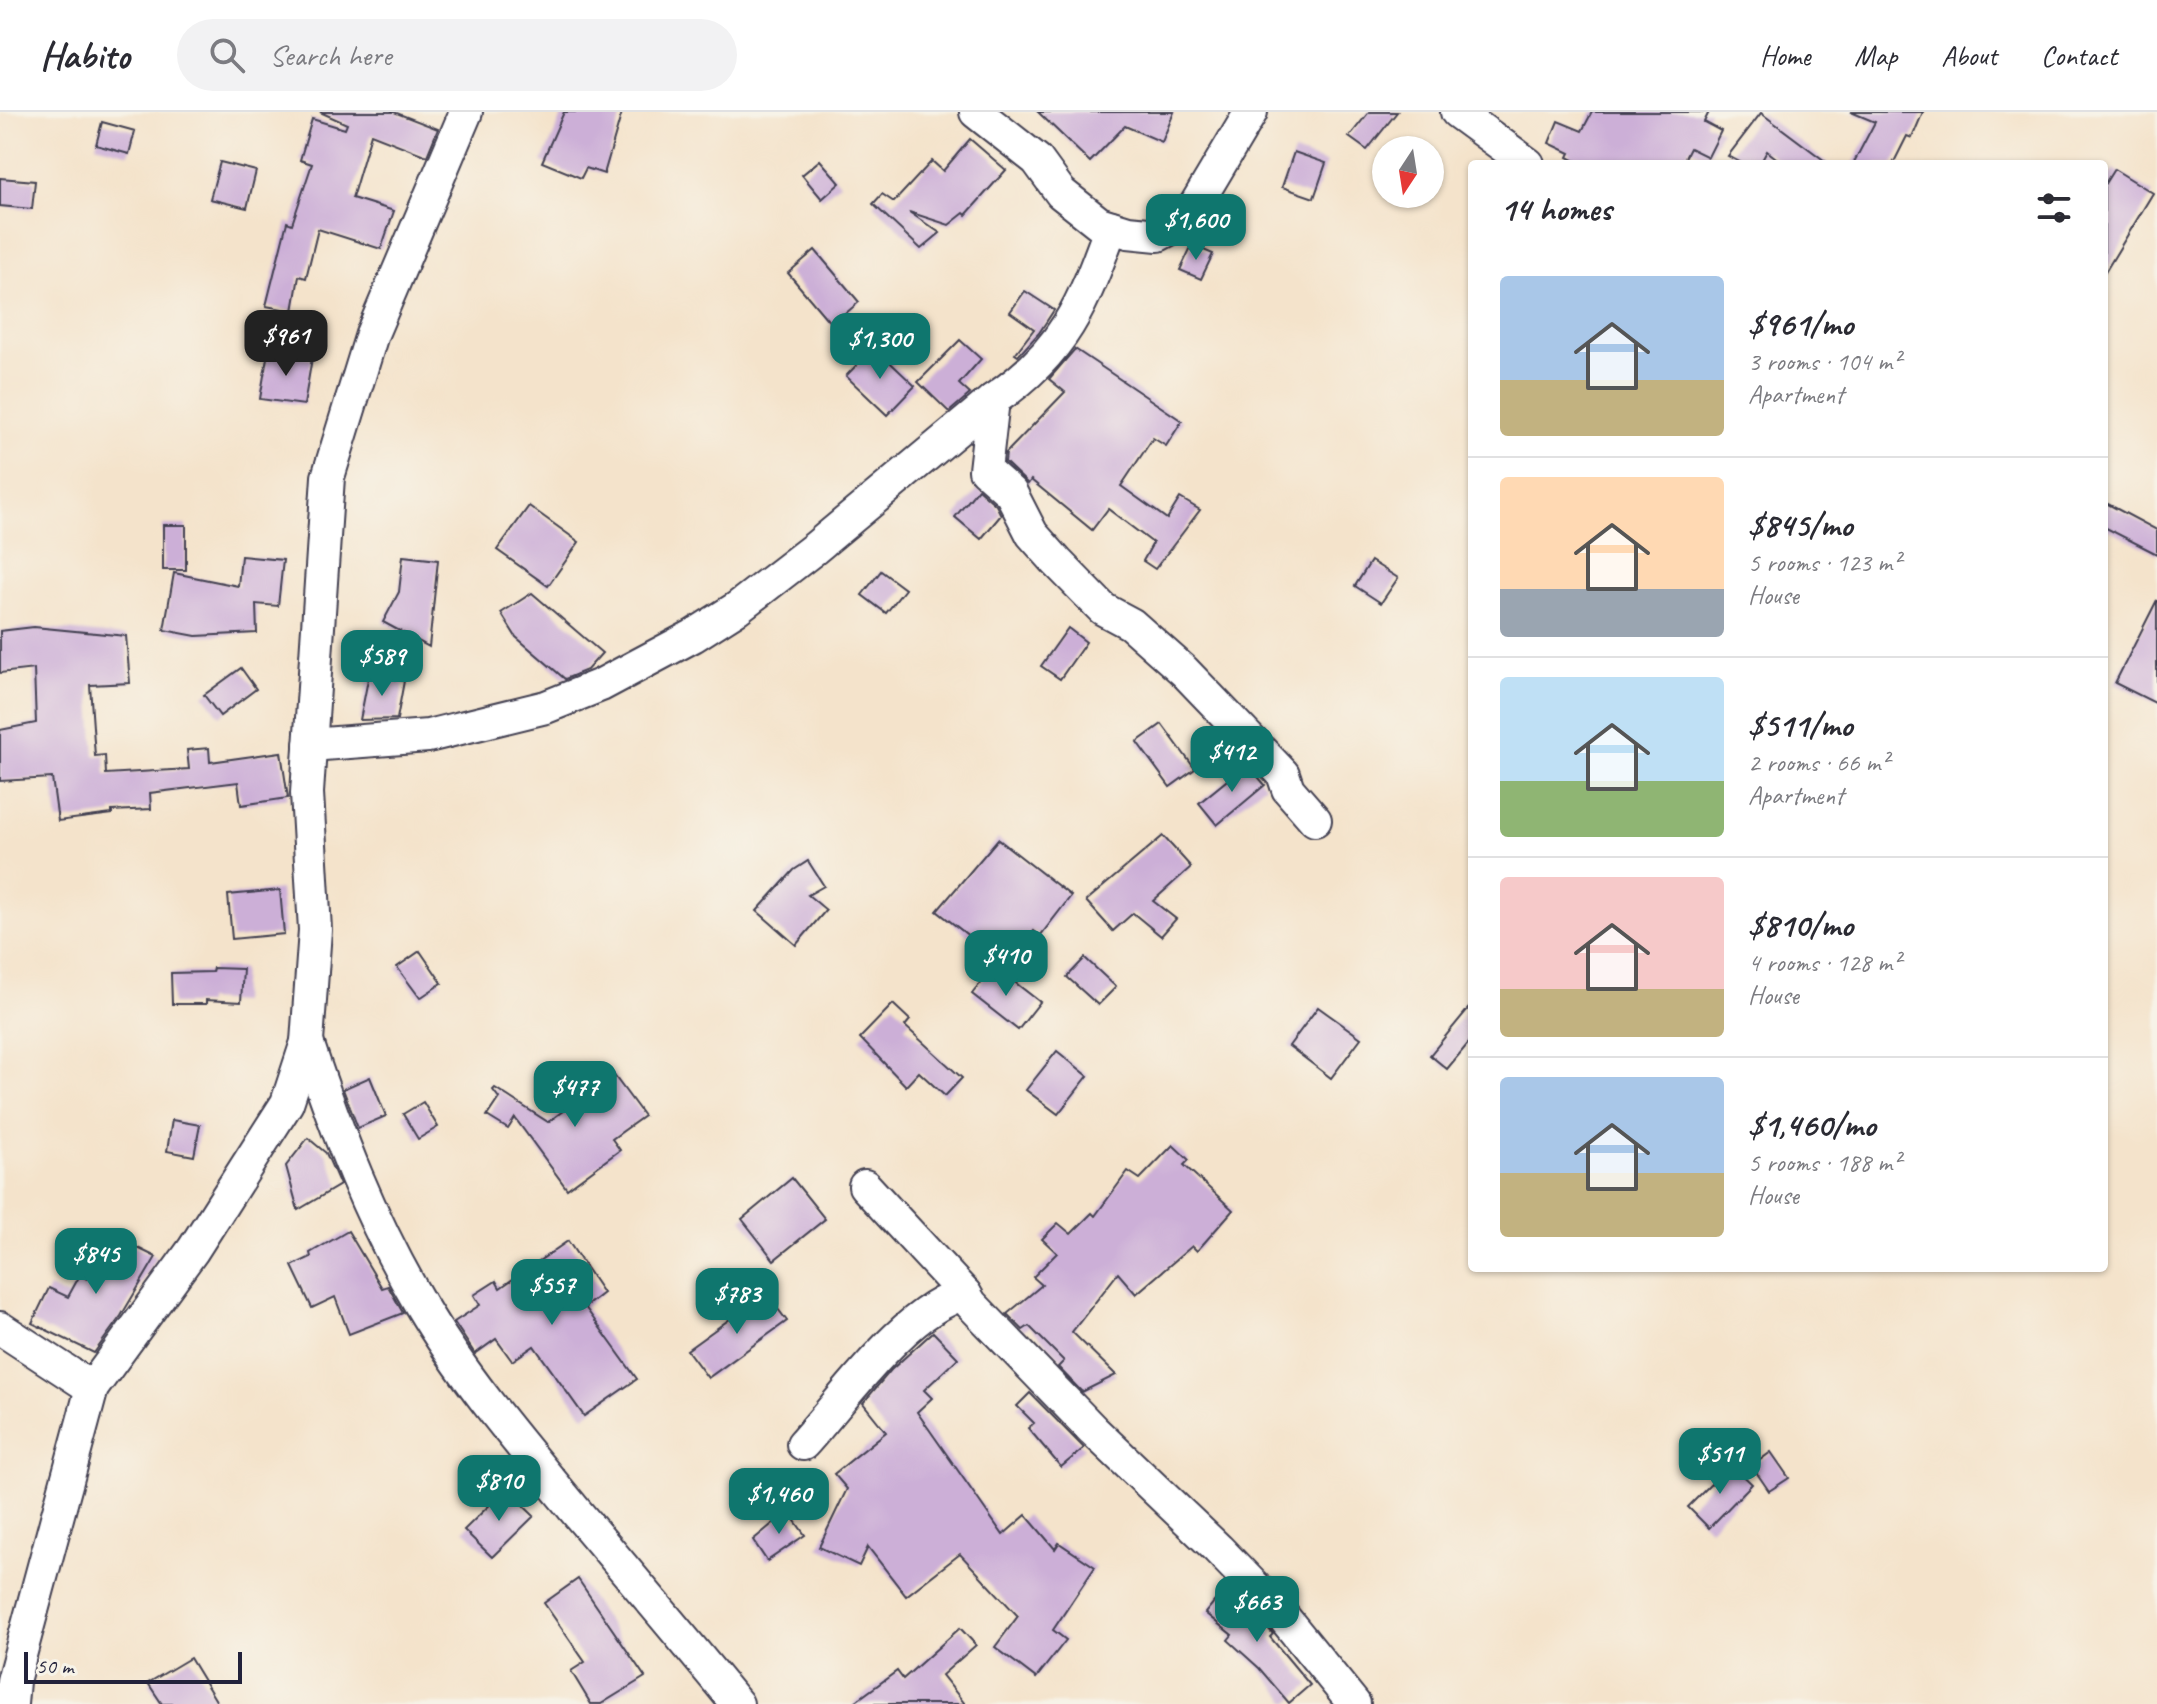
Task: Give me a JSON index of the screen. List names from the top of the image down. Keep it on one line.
{"scale_bar":"50 m","north":"bottom","page":{"header":"Habito","search":"Search here","nav":["Home","Map","About","Contact"],"heading":"14 homes","price":["$1,600","$961","$1,300","$589","$412","$410","$477","$845","$557","$783","$511","$810","$1,460","$663"],"list":[{"name":"$961/mo","note":"3 rooms · 104 m² · Apartment"},{"name":"$845/mo","note":"5 rooms · 123 m² · House"},{"name":"$511/mo","note":"2 rooms · 66 m² · Apartment"},{"name":"$810/mo","note":"4 rooms · 128 m² · House"},{"name":"$1,460/mo","note":"5 rooms · 188 m² · House"}],"scale":"50 m"}}
